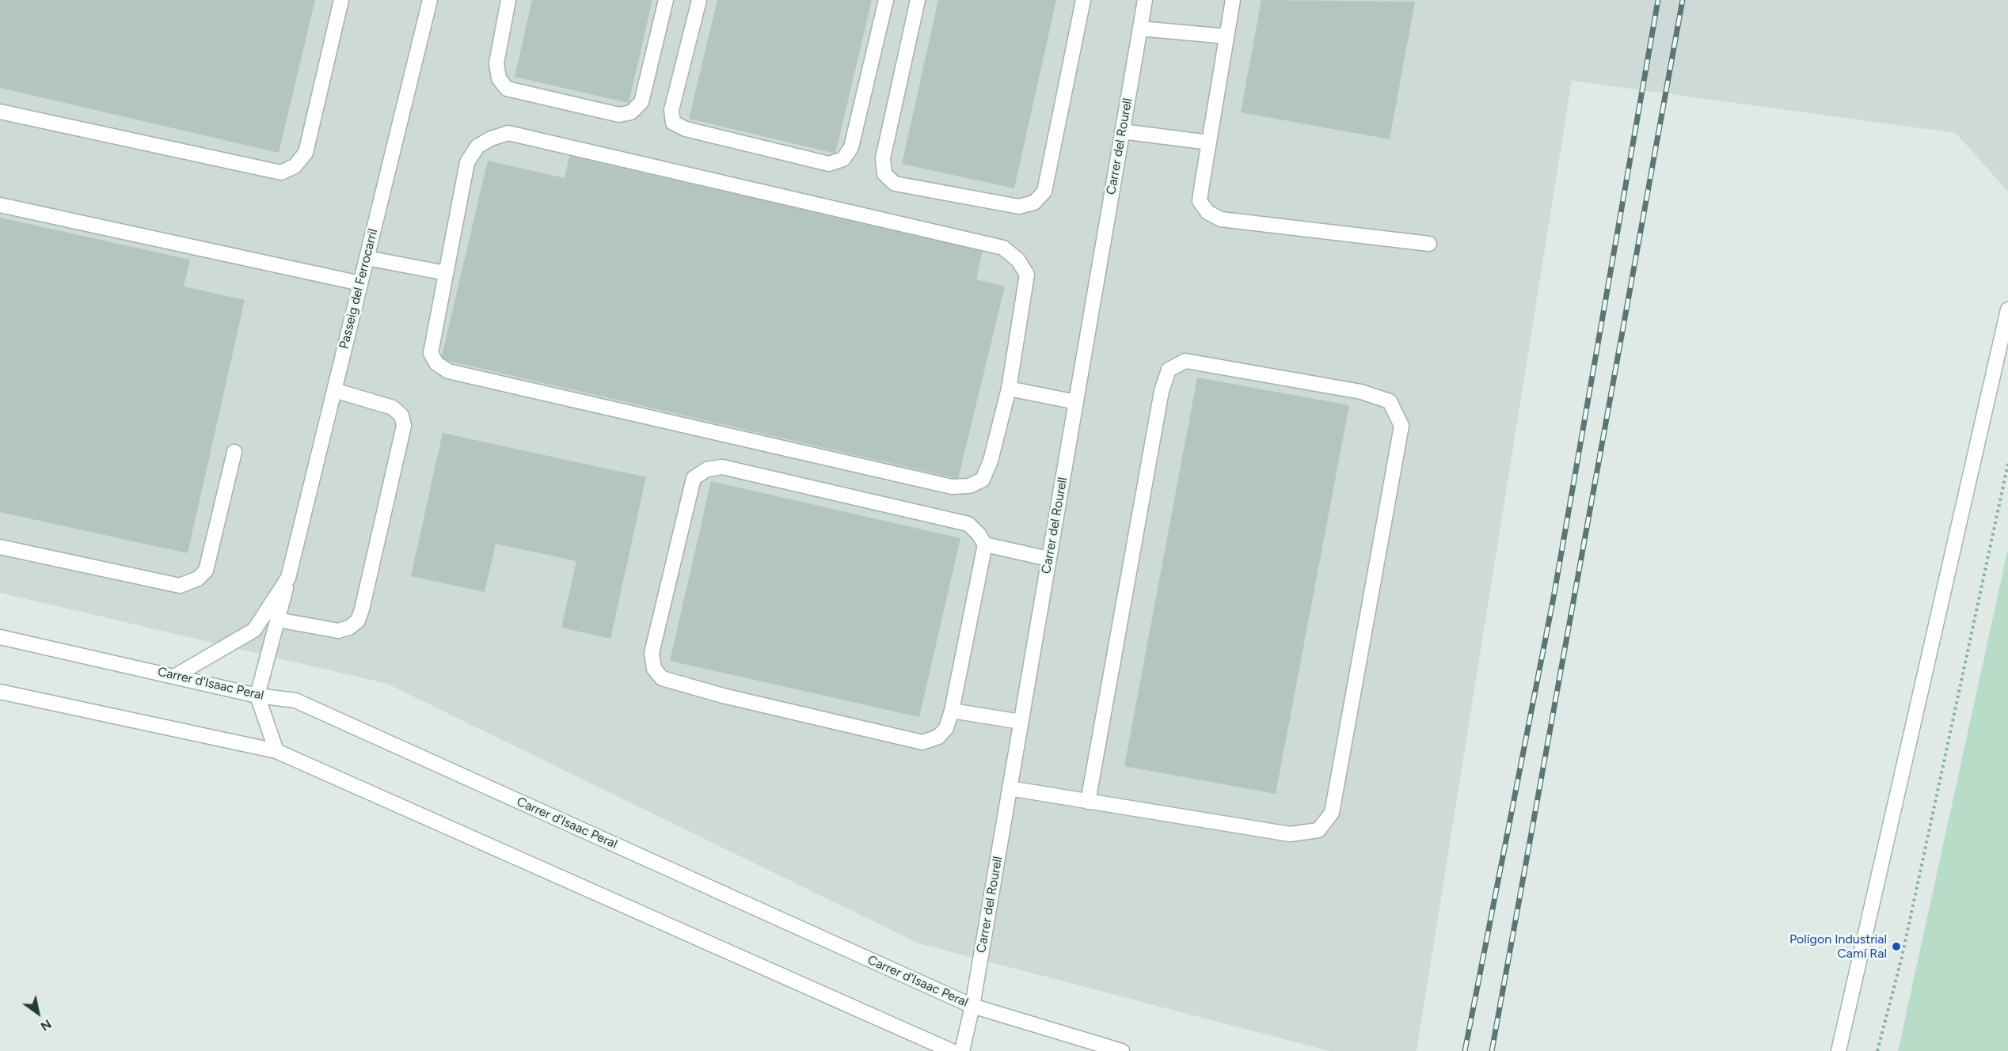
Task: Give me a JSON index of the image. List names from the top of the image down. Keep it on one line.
{"streets":{"street":["Carrer del Rourell","Passeig del Ferrocarril","Carrer d'Isaac Peral"]},"crossings":[["Carrer del Rourell","Carrer d'Isaac Peral"],["Passeig del Ferrocarril","Carrer d'Isaac Peral"]],"places":["Polígon Industrial Camí Ral"],"north":"bottom right"}
